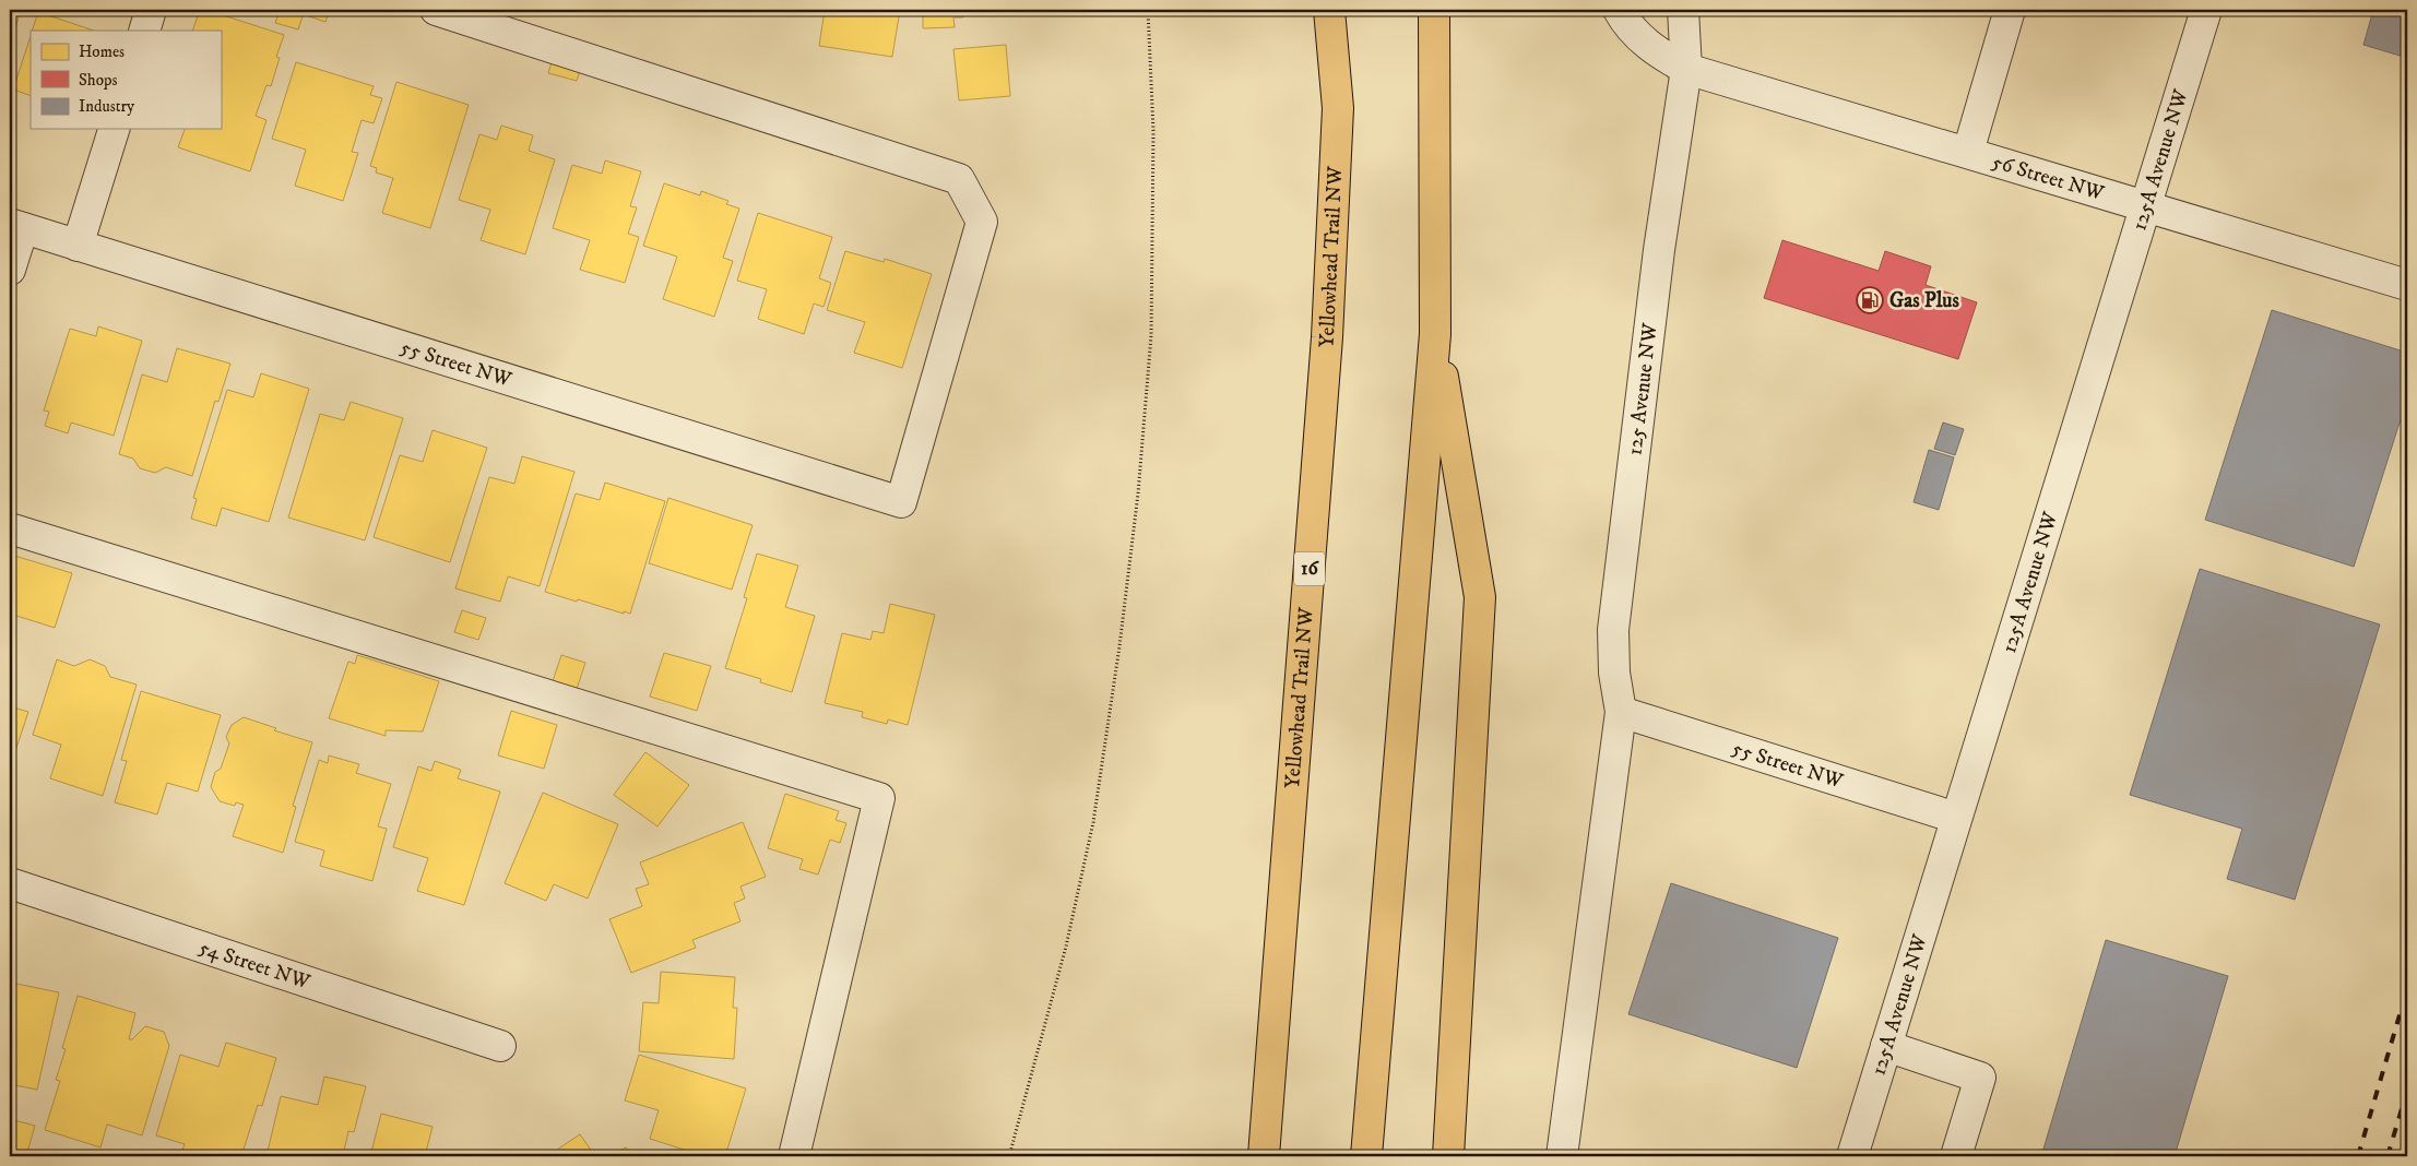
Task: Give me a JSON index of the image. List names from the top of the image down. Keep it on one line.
{"streets":{"highway":["Yellowhead Trail NW","16"],"street":["125A Avenue NW","56 Street NW","55 Street NW","125 Avenue NW","54 Street NW"]},"crossings":[["125A Avenue NW","56 Street NW"],["125A Avenue NW","55 Street NW"],["56 Street NW","125 Avenue NW"],["55 Street NW","125 Avenue NW"]],"places":{"fuel station":["Gas Plus"]},"legend":["Homes","Shops","Industry"]}
